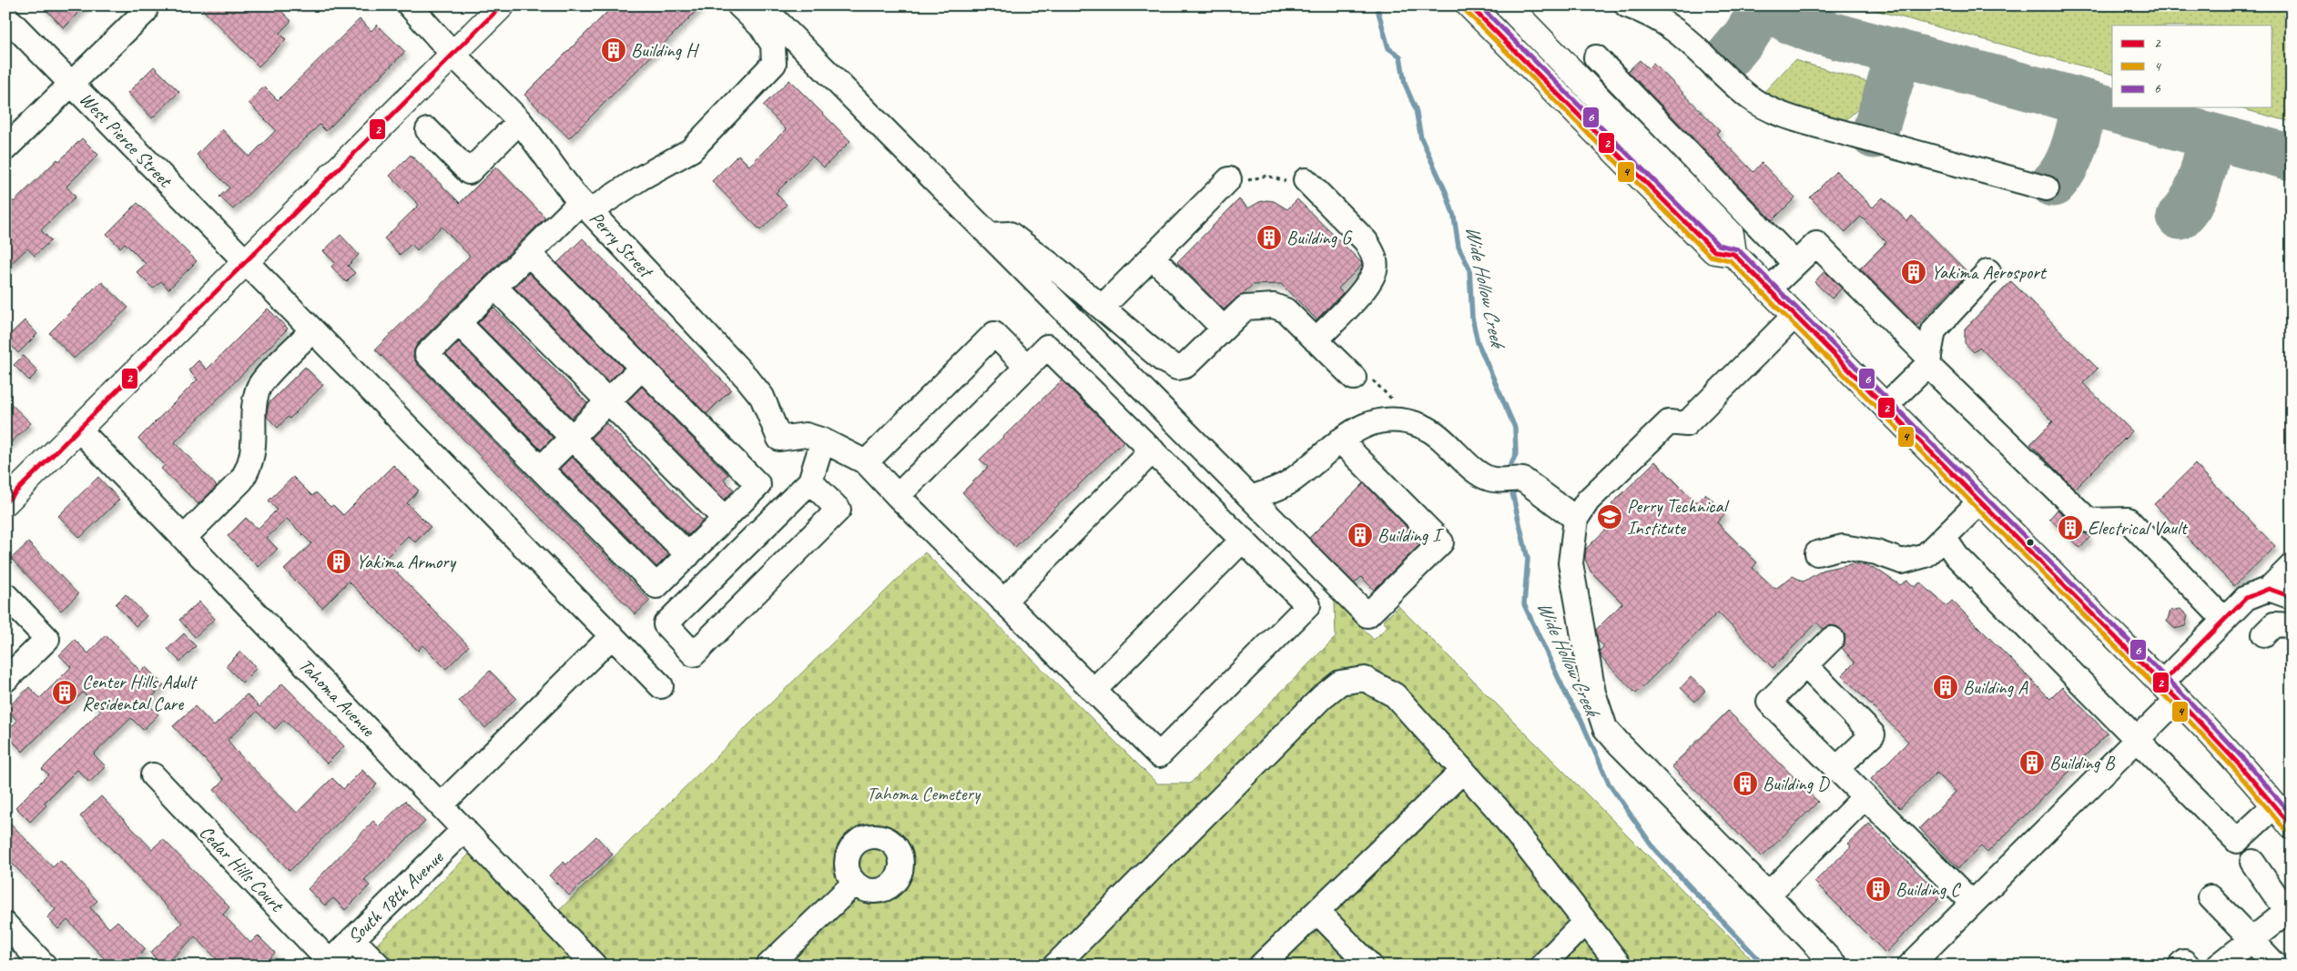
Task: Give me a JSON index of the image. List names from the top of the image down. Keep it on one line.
{"streets":{"street":["West Pierce Street","Perry Street","Tahoma Avenue","Cedar Hills Court","South 18th Avenue"]},"crossings":[["Tahoma Avenue","South 18th Avenue"],["Cedar Hills Court","South 18th Avenue"]],"water":["Wide Hollow Creek"],"parks":["Tahoma Cemetery"],"places":{"building":["Building H","Building G","Yakima Aerosport","Electrical Vault","Building I","Yakima Armory","Building A","Center Hills Adult Residental Care","Building B","Building D","Building C"],"school or university":["Perry Technical Institute"]},"lines":["transit line 2","transit line 6","transit line 4"],"legend":["2","4","6"]}
